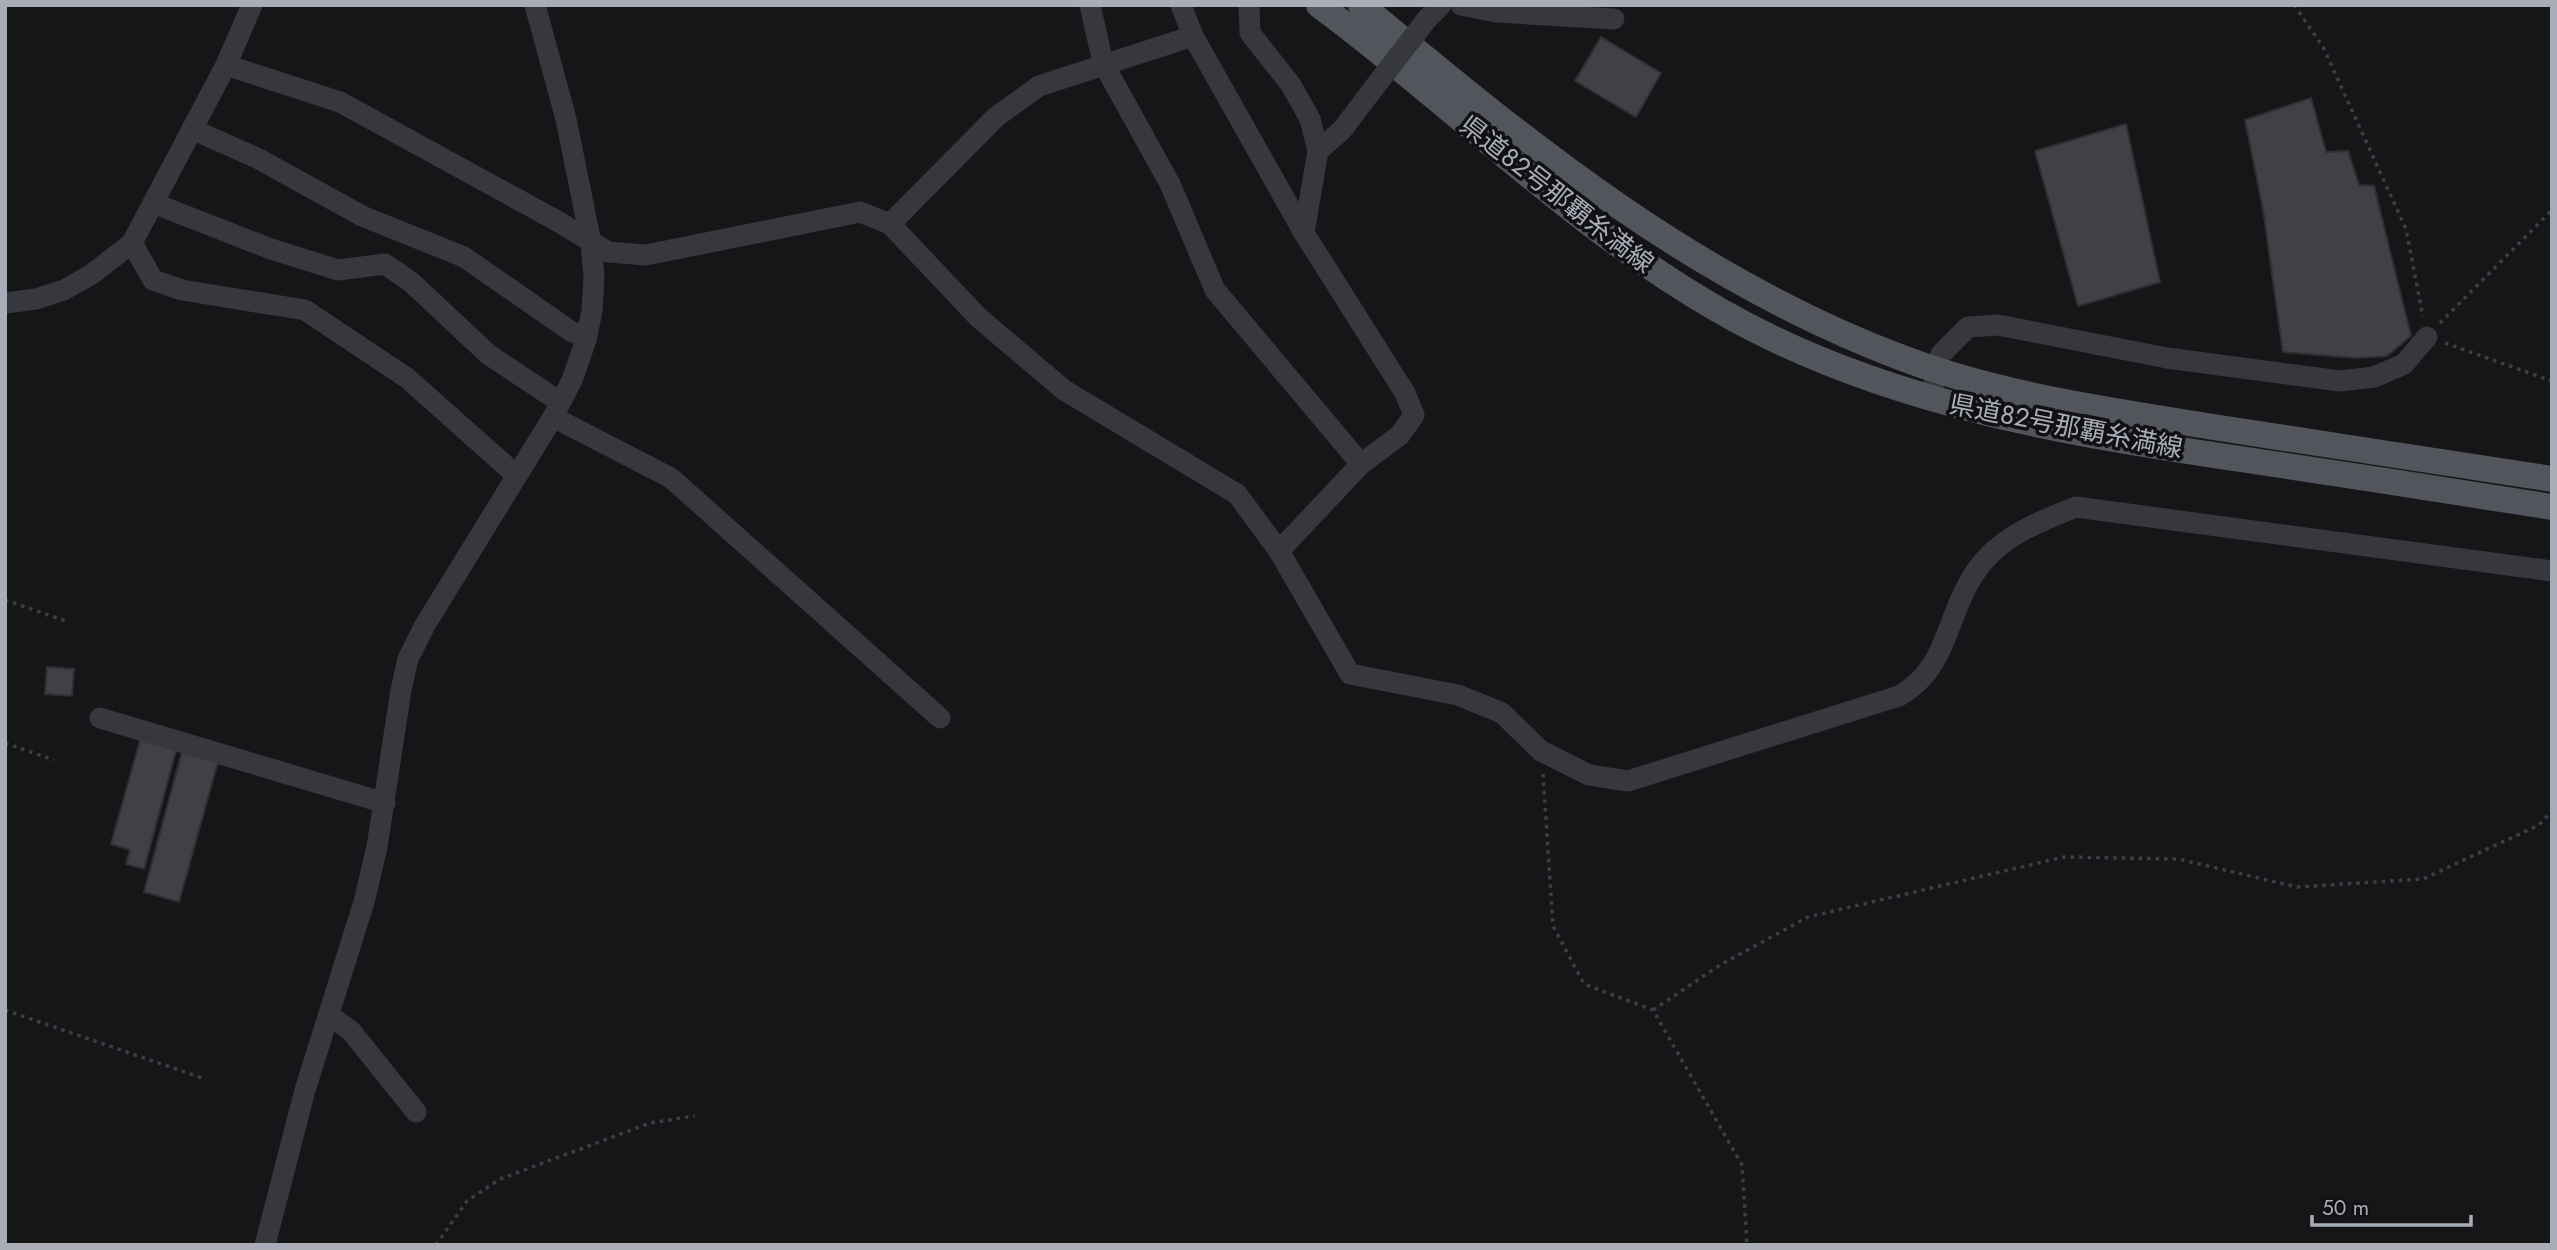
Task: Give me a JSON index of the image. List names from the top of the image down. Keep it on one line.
{"streets":{"main road":["県道82号那覇糸満線"]},"scale_bar":"50 m"}
